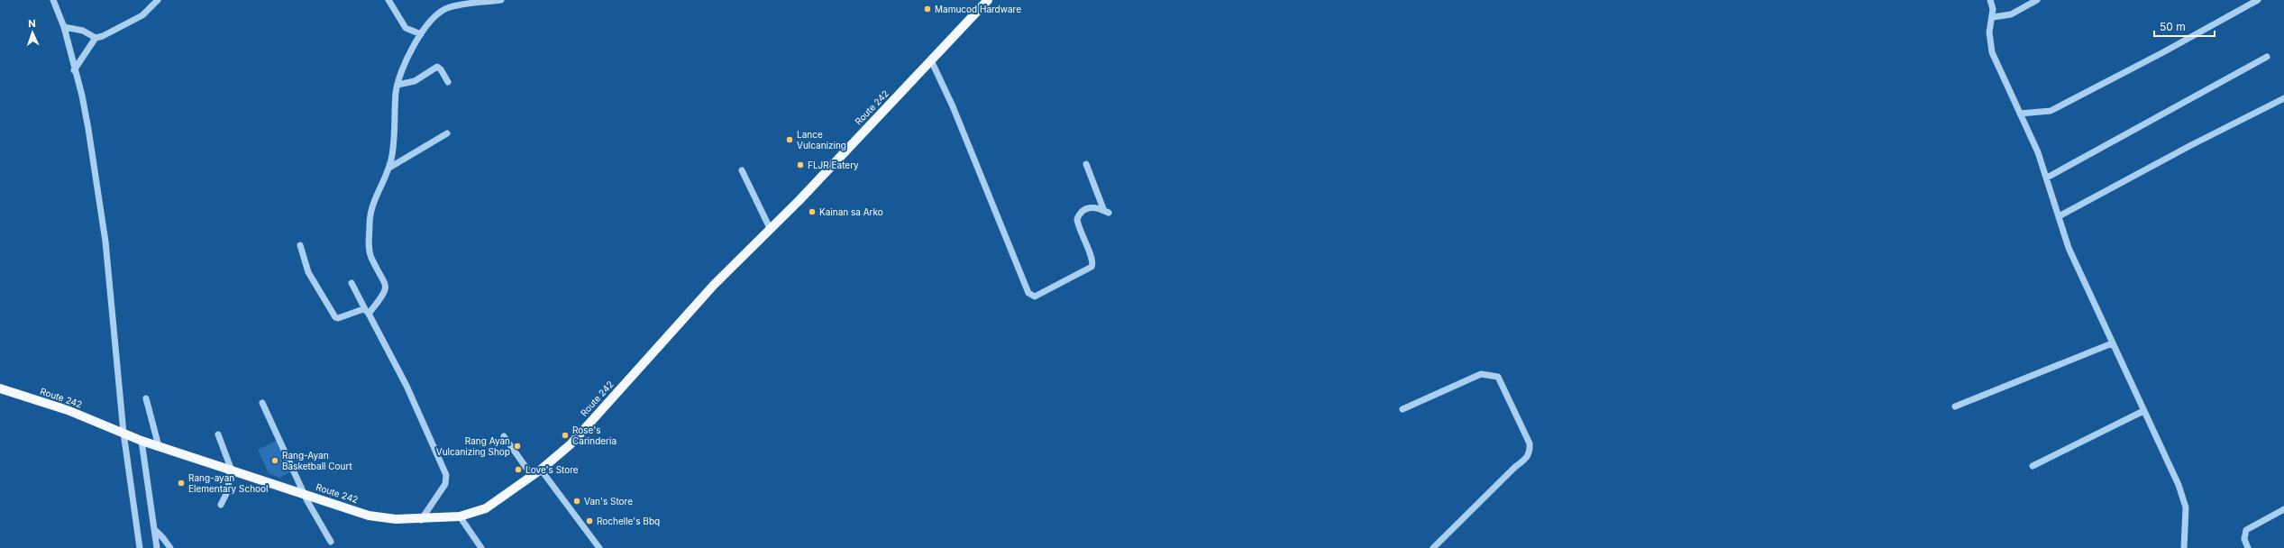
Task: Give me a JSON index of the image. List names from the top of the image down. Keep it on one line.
{"streets":{"main road":["Route 242"]},"places":["Mamucod Hardware","Lance Vulcanizing","FLJR Eatery","Kainan sa Arko","Rose's Carinderia","Rang Ayan Vulcanizing Shop","Rang-Ayan Basketball Court","Love's Store","Rang-ayan Elementary School","Van's Store","Rochelle's Bbq"],"scale_bar":"50 m","north":"top"}
